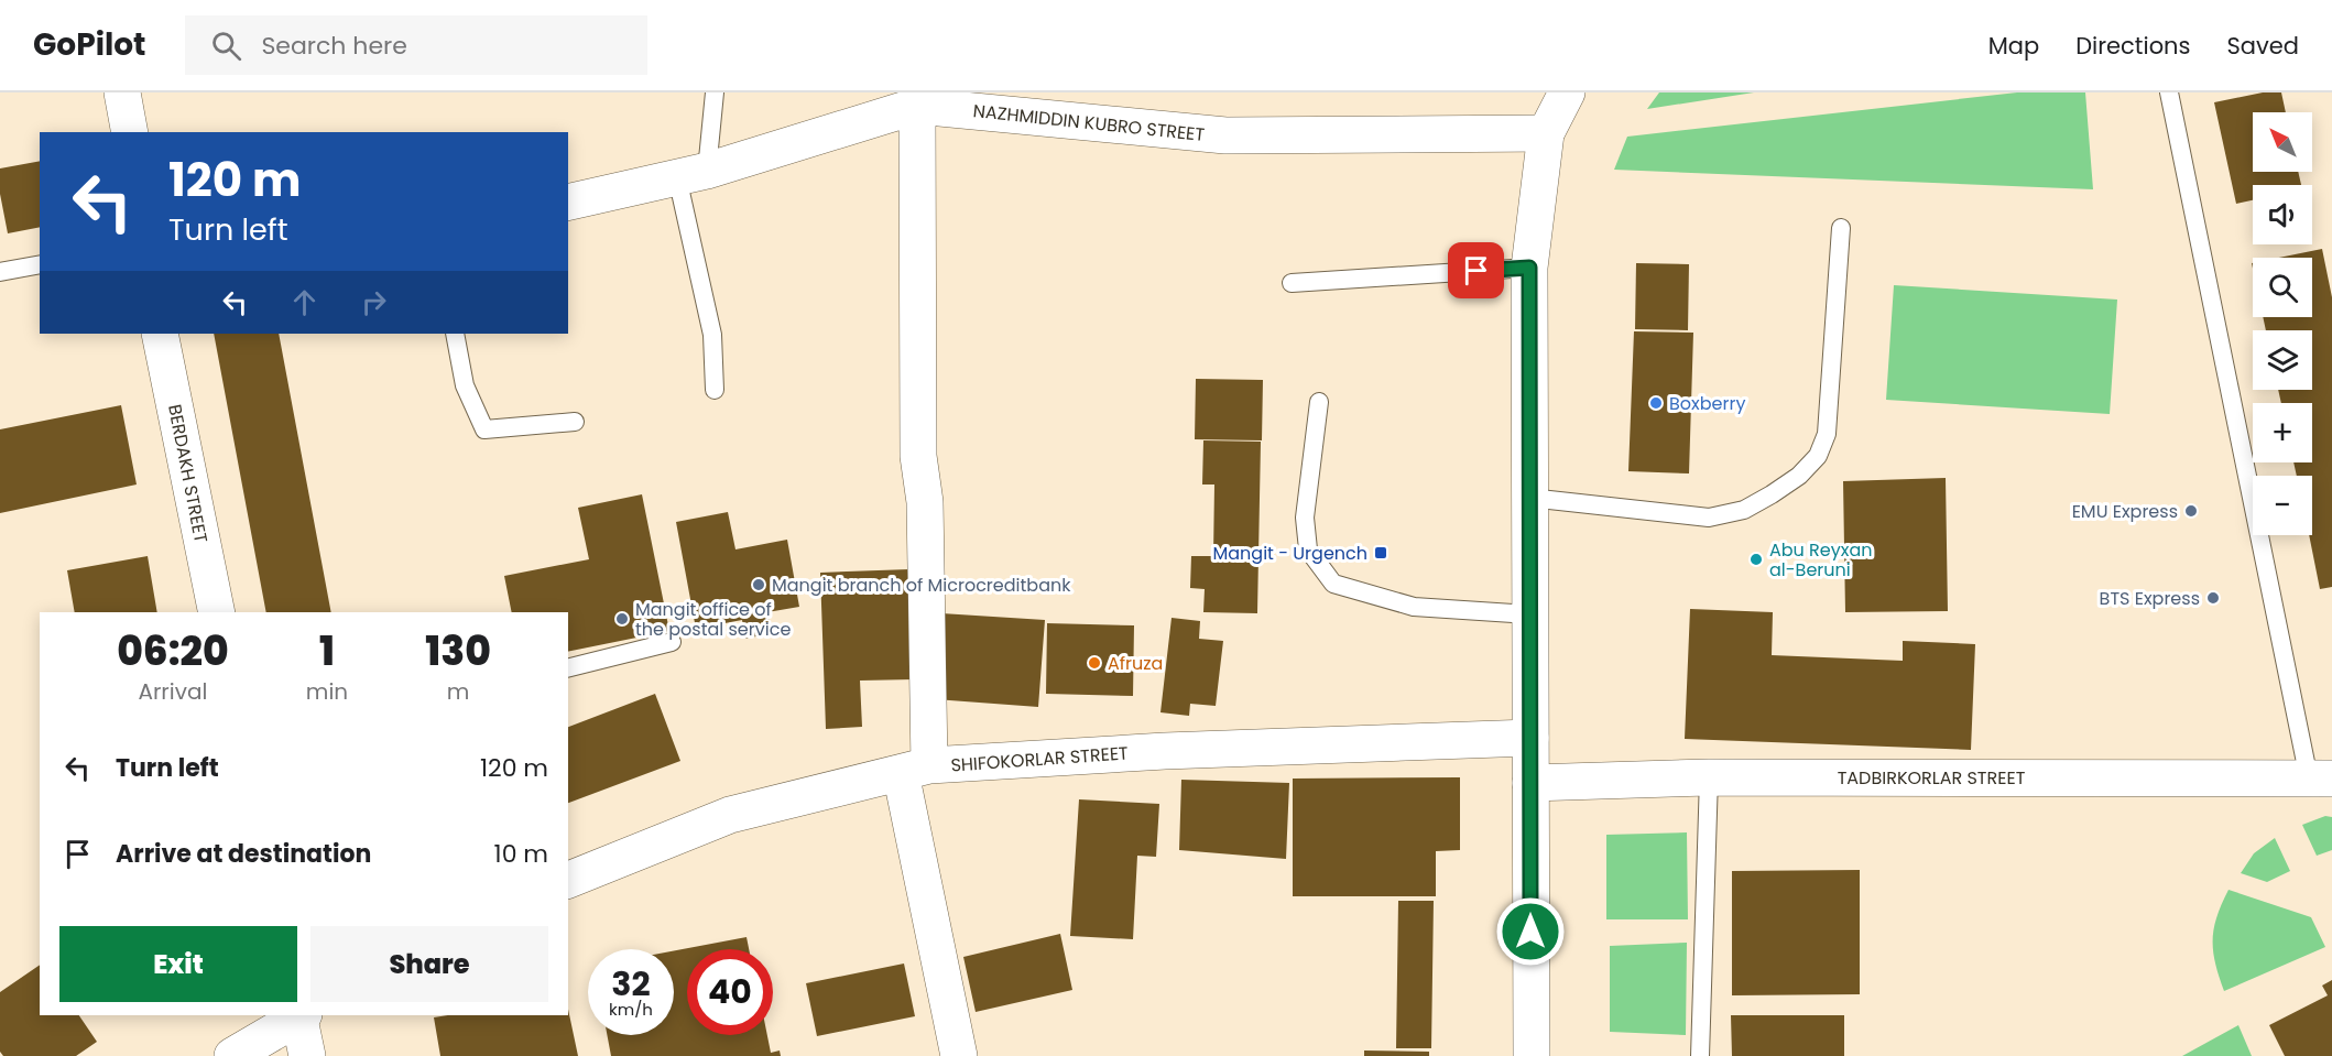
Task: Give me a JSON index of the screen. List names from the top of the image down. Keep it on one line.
{"streets":{"street":["NAZHMIDDIN KUBRO STREET","BERDAKH STREET","SHIFOKORLAR STREET","TADBIRKORLAR STREET"]},"places":{"other":["Boxberry","EMU Express","Abu Reyxan al-Beruni","Mangit branch of Microcreditbank","BTS Express","Mangit office of the postal service","Afruza"],"transit":["Mangit - Urgench"]},"north":"top left","page":{"header":"GoPilot","search":"Search here","nav":["Map","Directions","Saved"],"map_buttons":["+","−"],"turn":["120 m","Turn left"],"eta":["06:20","Arrival","1","min","130","m"],"list":[{"name":"Turn left","value":"120 m"},{"name":"Arrive at destination","value":"10 m"}],"buttons":["Exit","Share"],"speed":"32 km/h","limit":"40"}}
